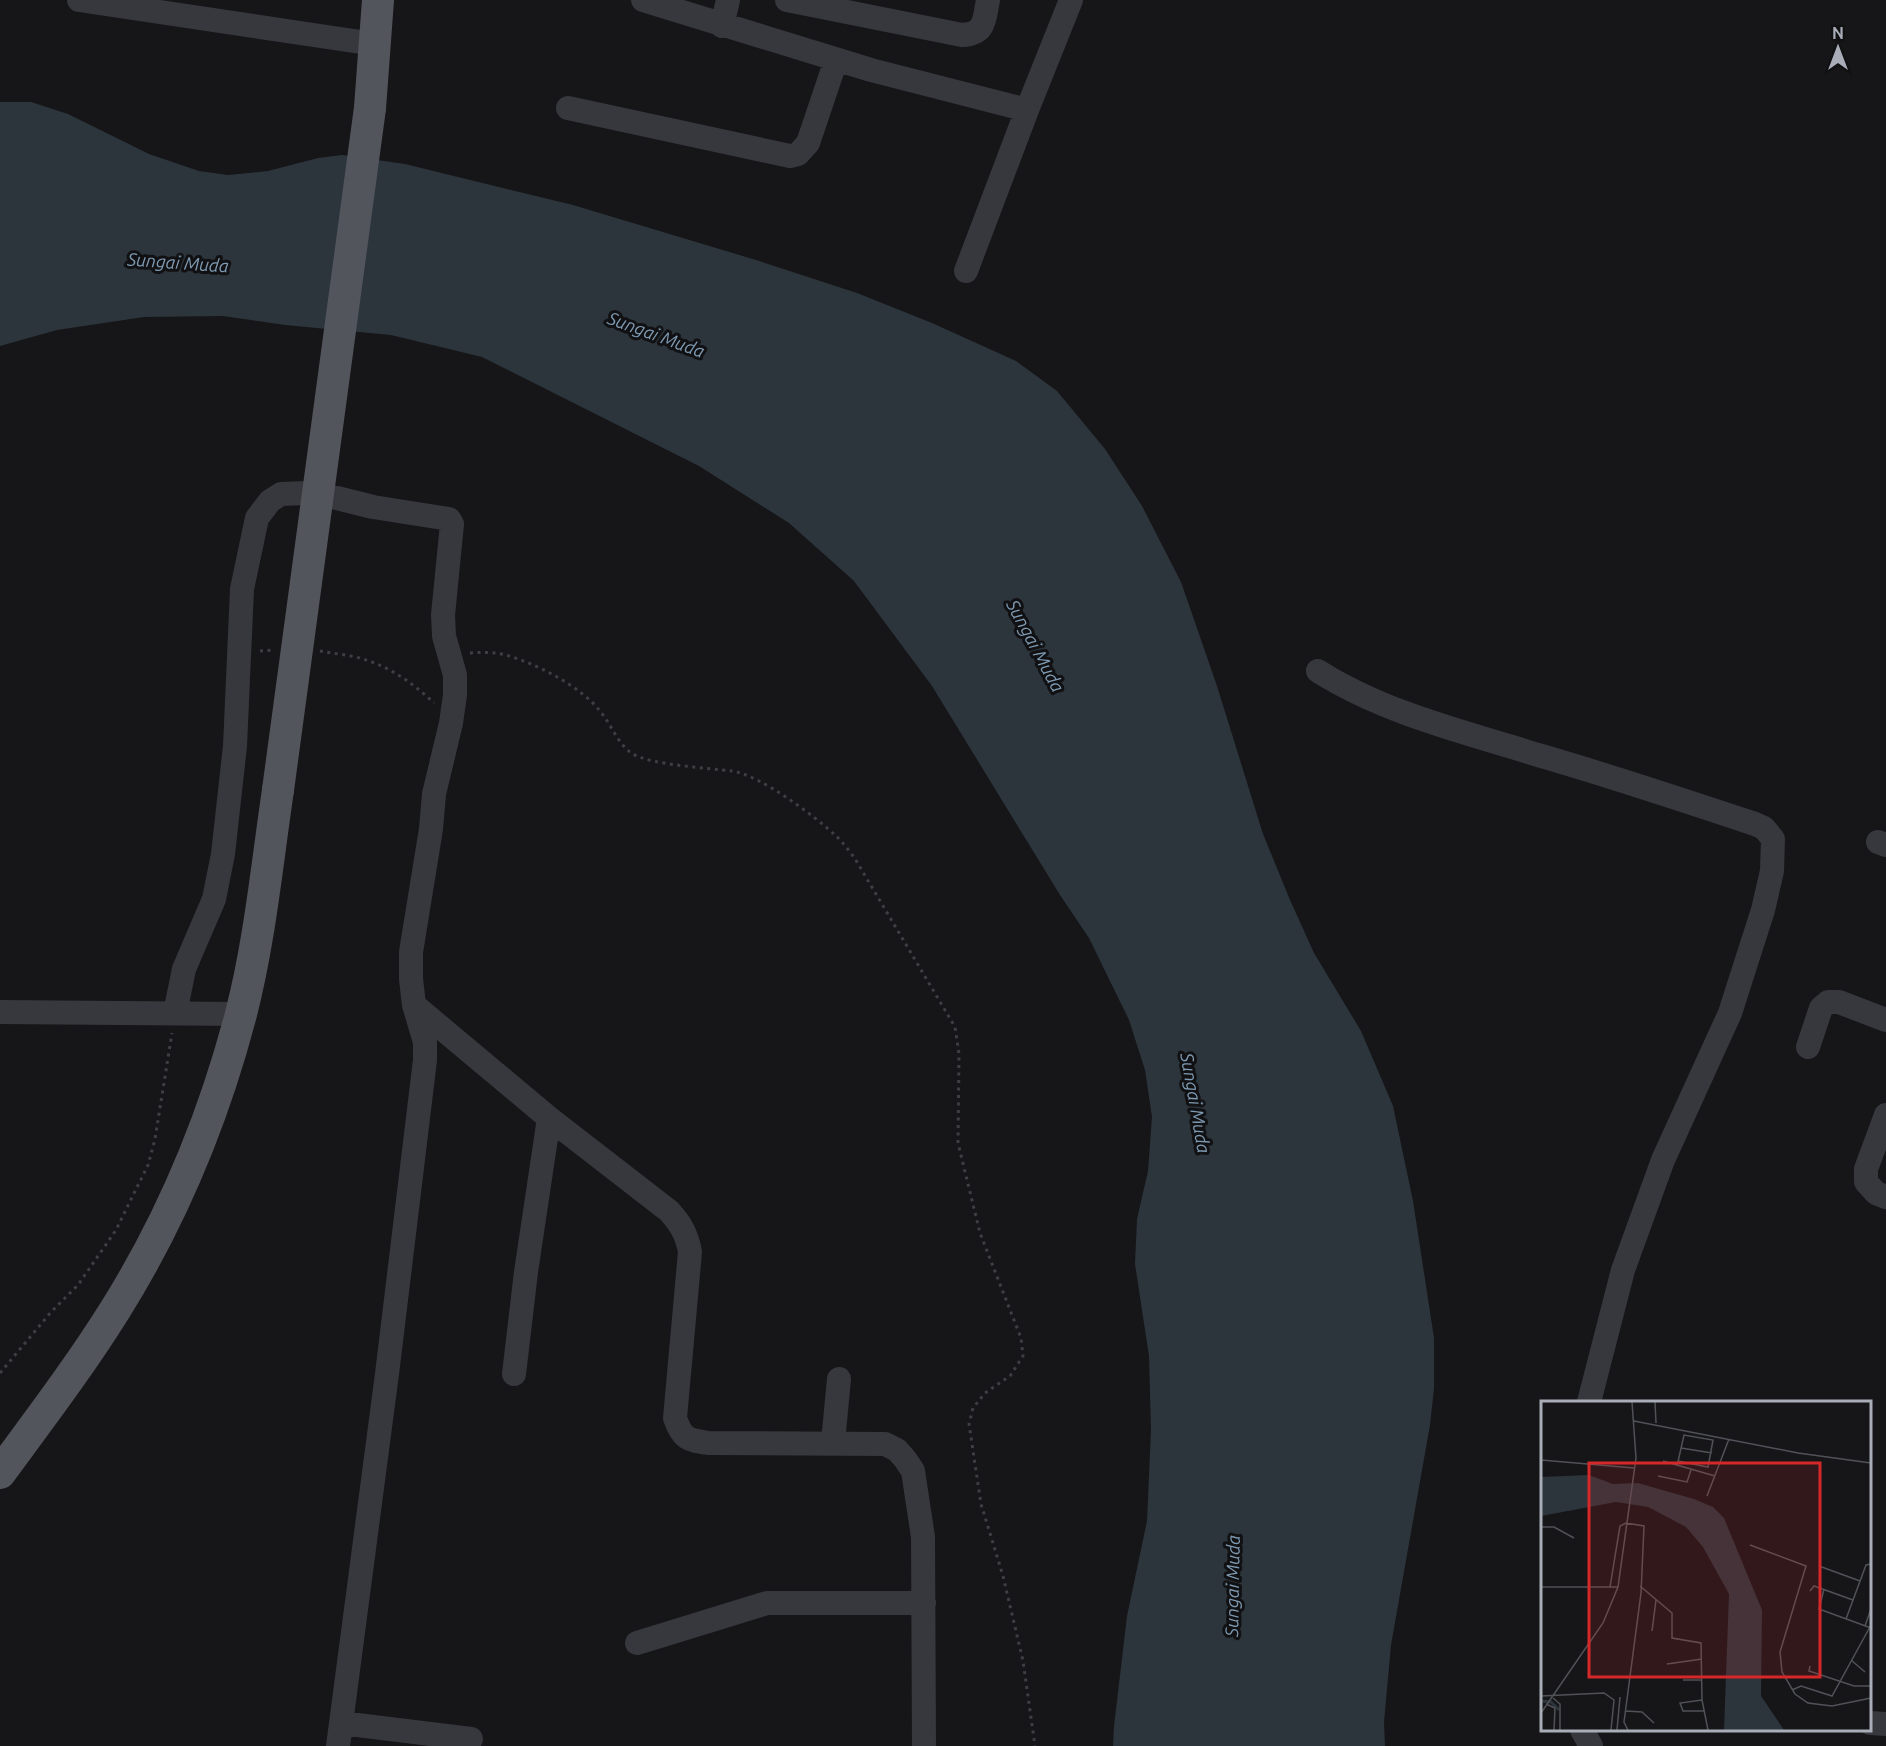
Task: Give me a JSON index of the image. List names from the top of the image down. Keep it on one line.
{"water":["Sungai Muda"],"north":"top"}
